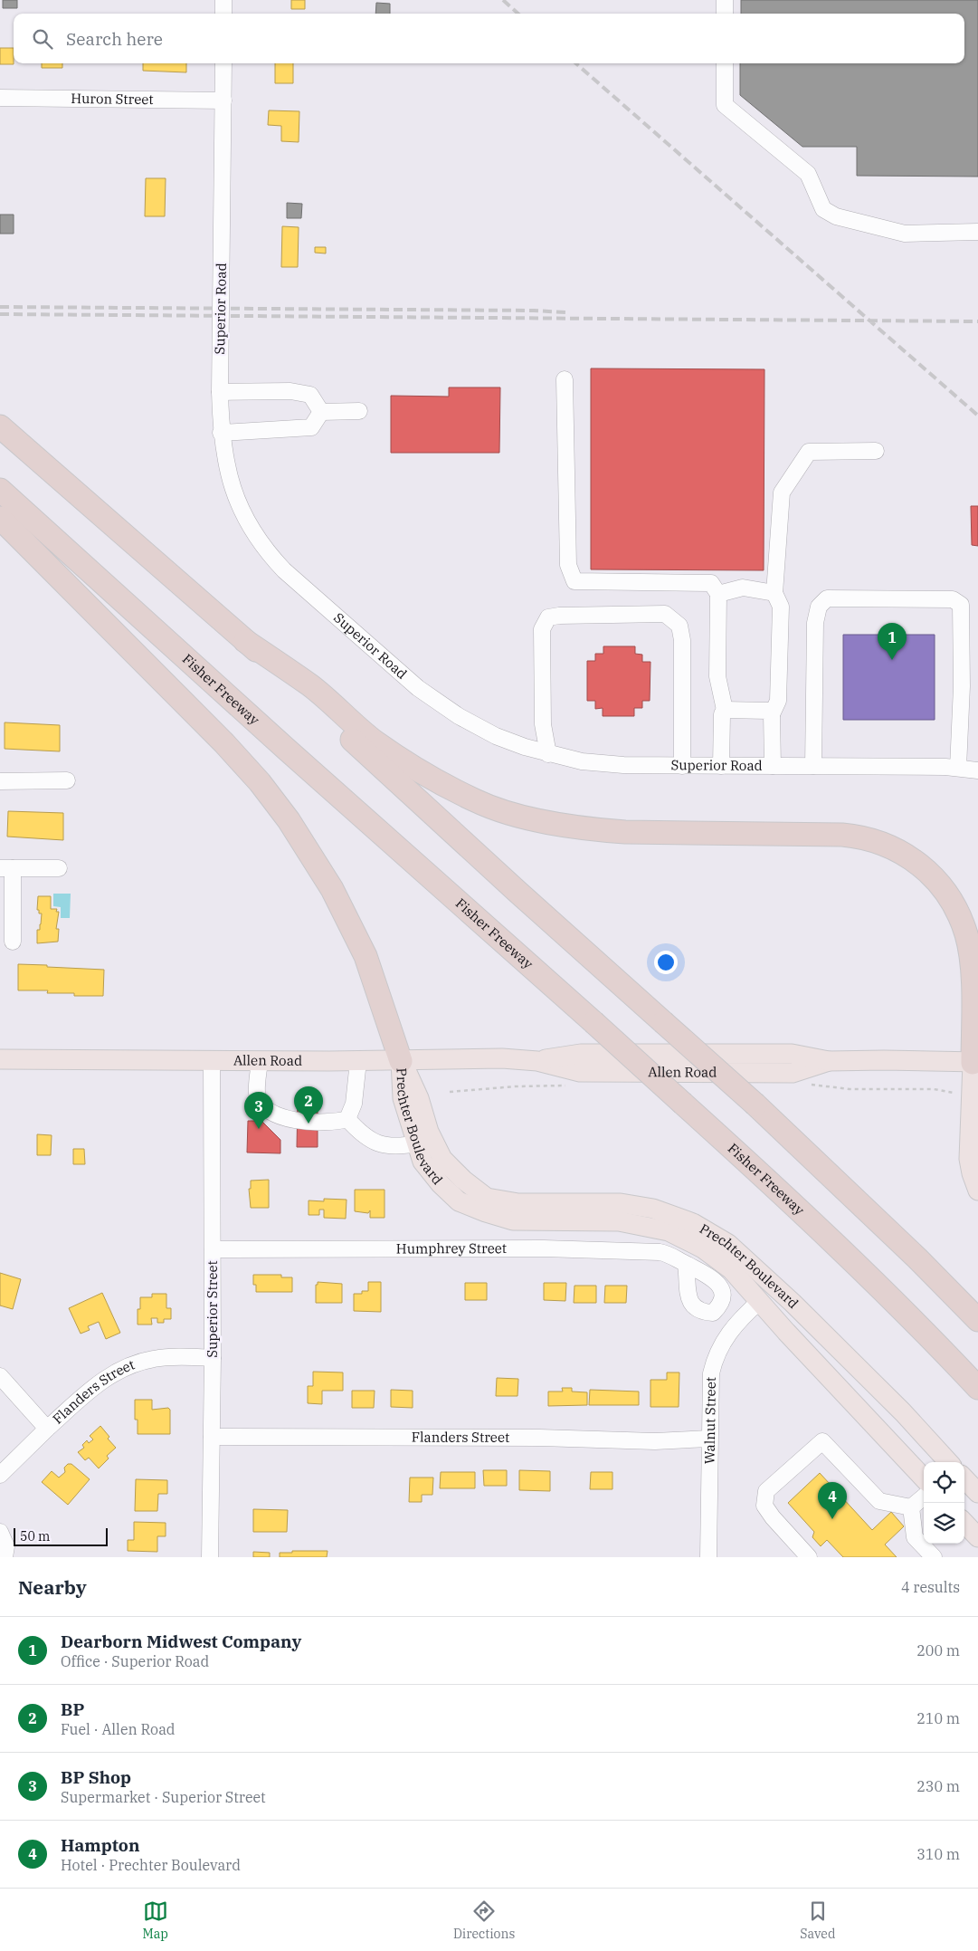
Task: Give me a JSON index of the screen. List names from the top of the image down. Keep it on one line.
{"streets":{"highway":["Fisher Freeway"],"main road":["Allen Road","Prechter Boulevard"],"street":["Huron Street","Superior Road","Humphrey Street","Superior Street","Flanders Street","Walnut Street"]},"crossings":[["Huron Street","Superior Road"],["Allen Road","Prechter Boulevard"],["Allen Road","Superior Street"],["Prechter Boulevard","Walnut Street"],["Humphrey Street","Superior Street"],["Superior Street","Flanders Street"],["Flanders Street","Walnut Street"]],"scale_bar":"50 m","page":{"search":"Search here","pins":["1","2","3","4"],"scale":"50 m","heading":["Nearby","4 results"],"list":[{"mark":"1","name":"Dearborn Midwest Company","note":"Office · Superior Road","value":"200 m"},{"mark":"2","name":"BP","note":"Fuel · Allen Road","value":"210 m"},{"mark":"3","name":"BP Shop","note":"Supermarket · Superior Street","value":"230 m"},{"mark":"4","name":"Hampton","note":"Hotel · Prechter Boulevard","value":"310 m"}],"nav":["Map","Directions","Saved"]}}
